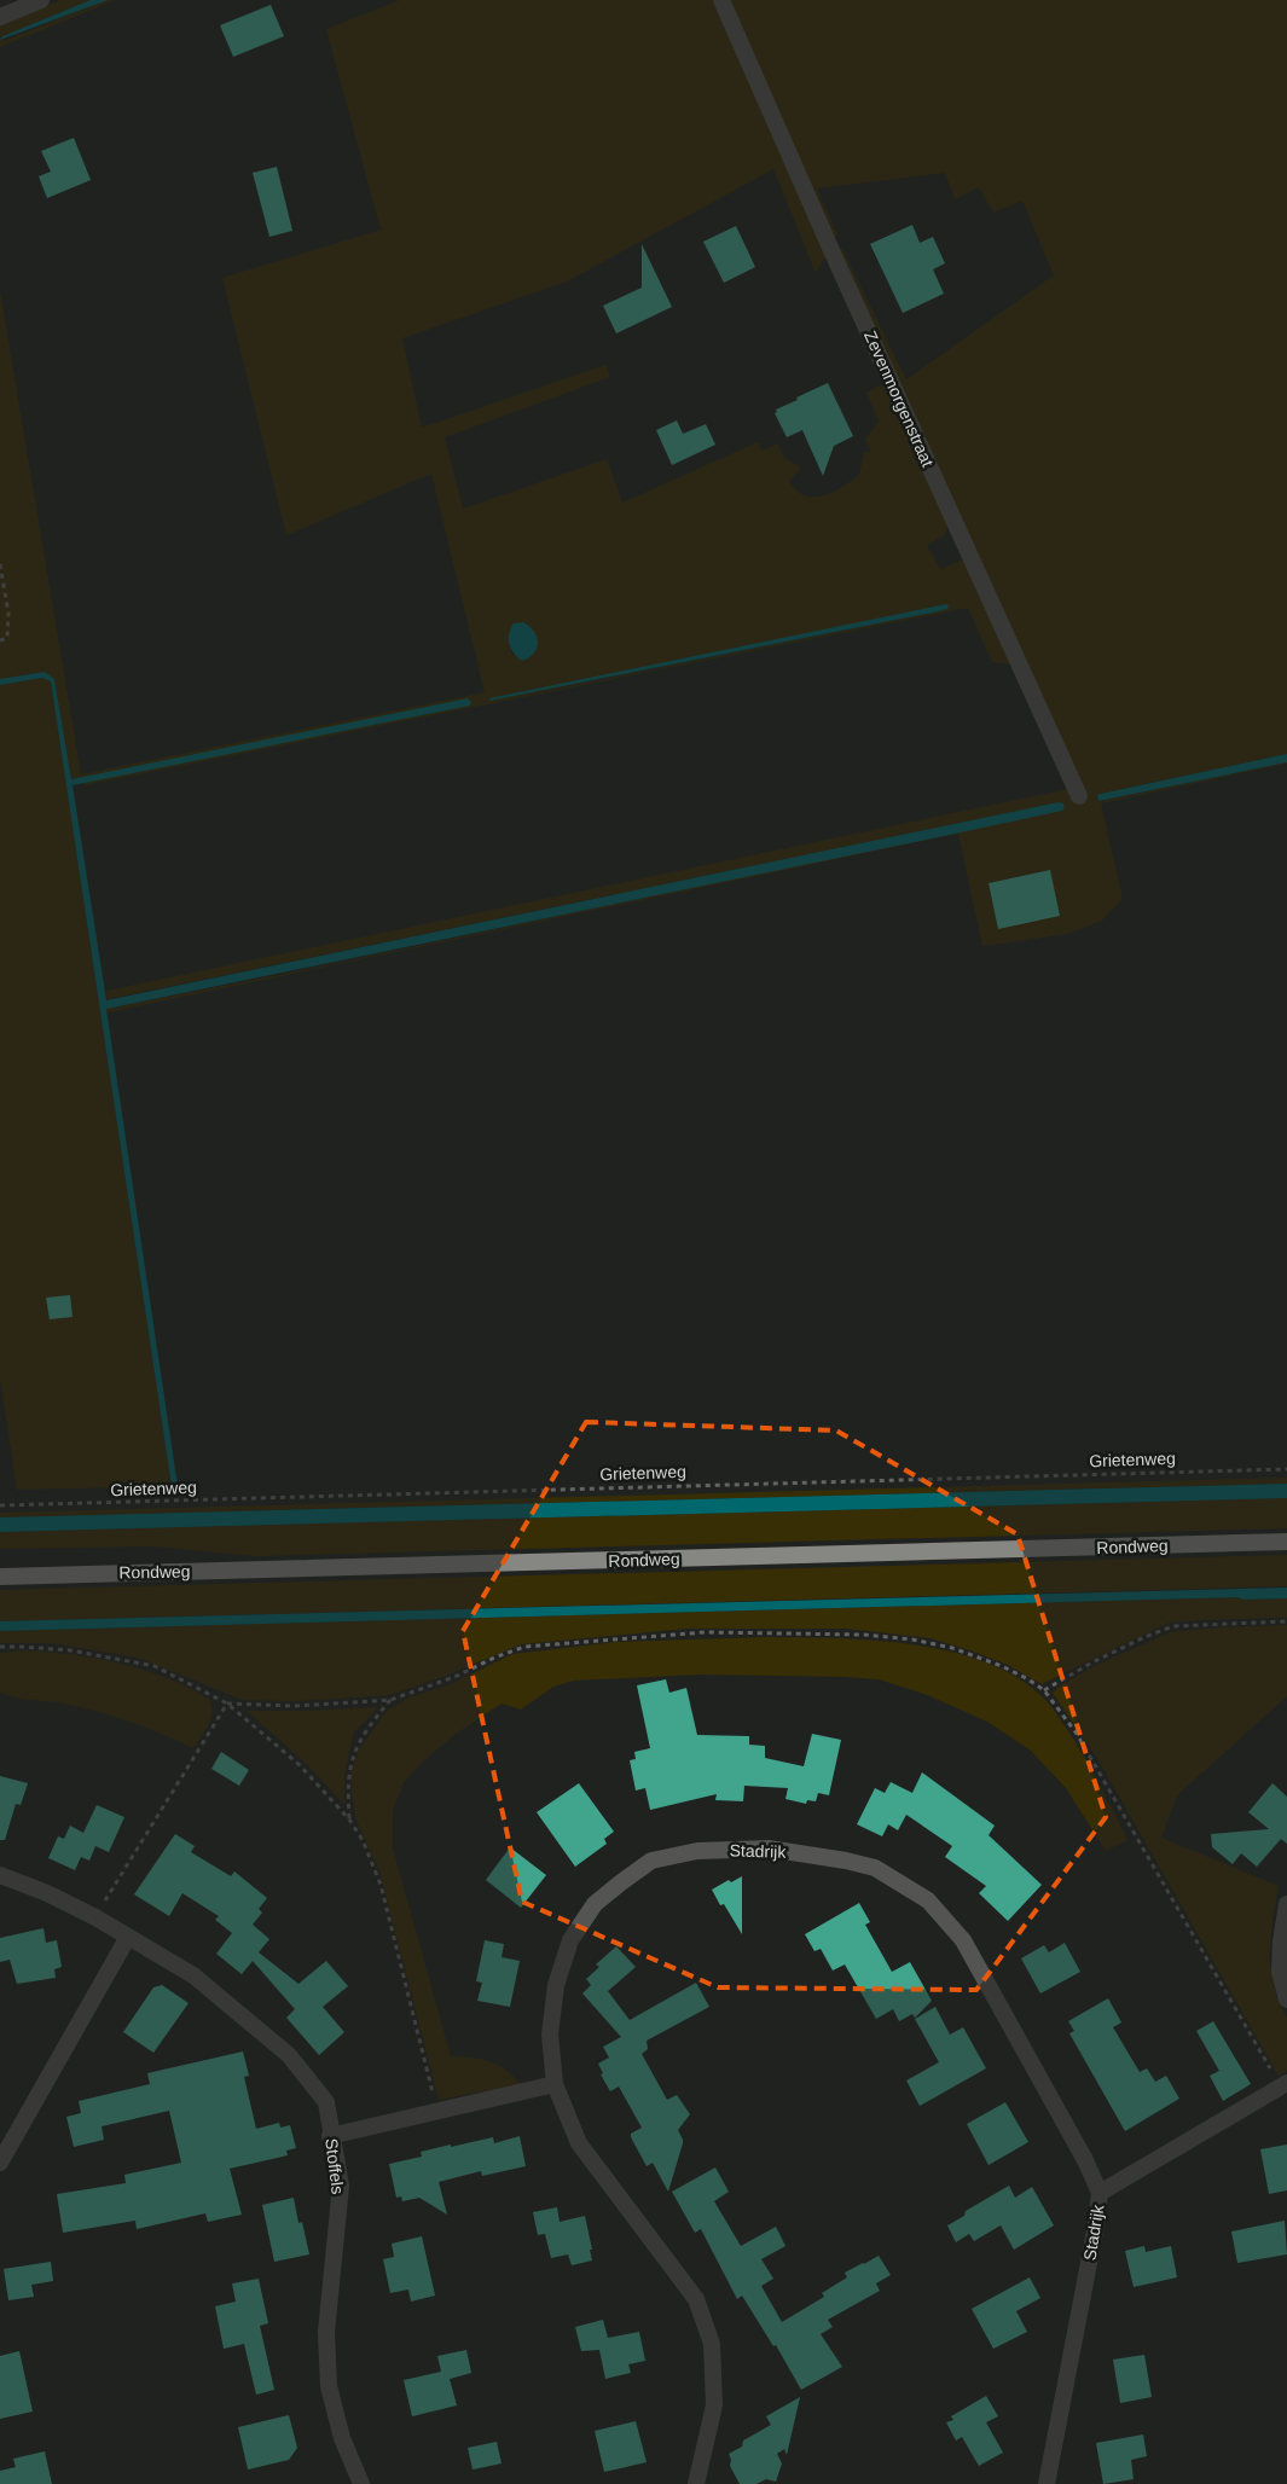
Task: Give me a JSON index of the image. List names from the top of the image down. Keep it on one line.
{"streets":{"main road":["Rondweg"],"street":["Zevenmorgenstraat","Stadrijk","Stoffels"],"path":["Grietenweg"]}}
